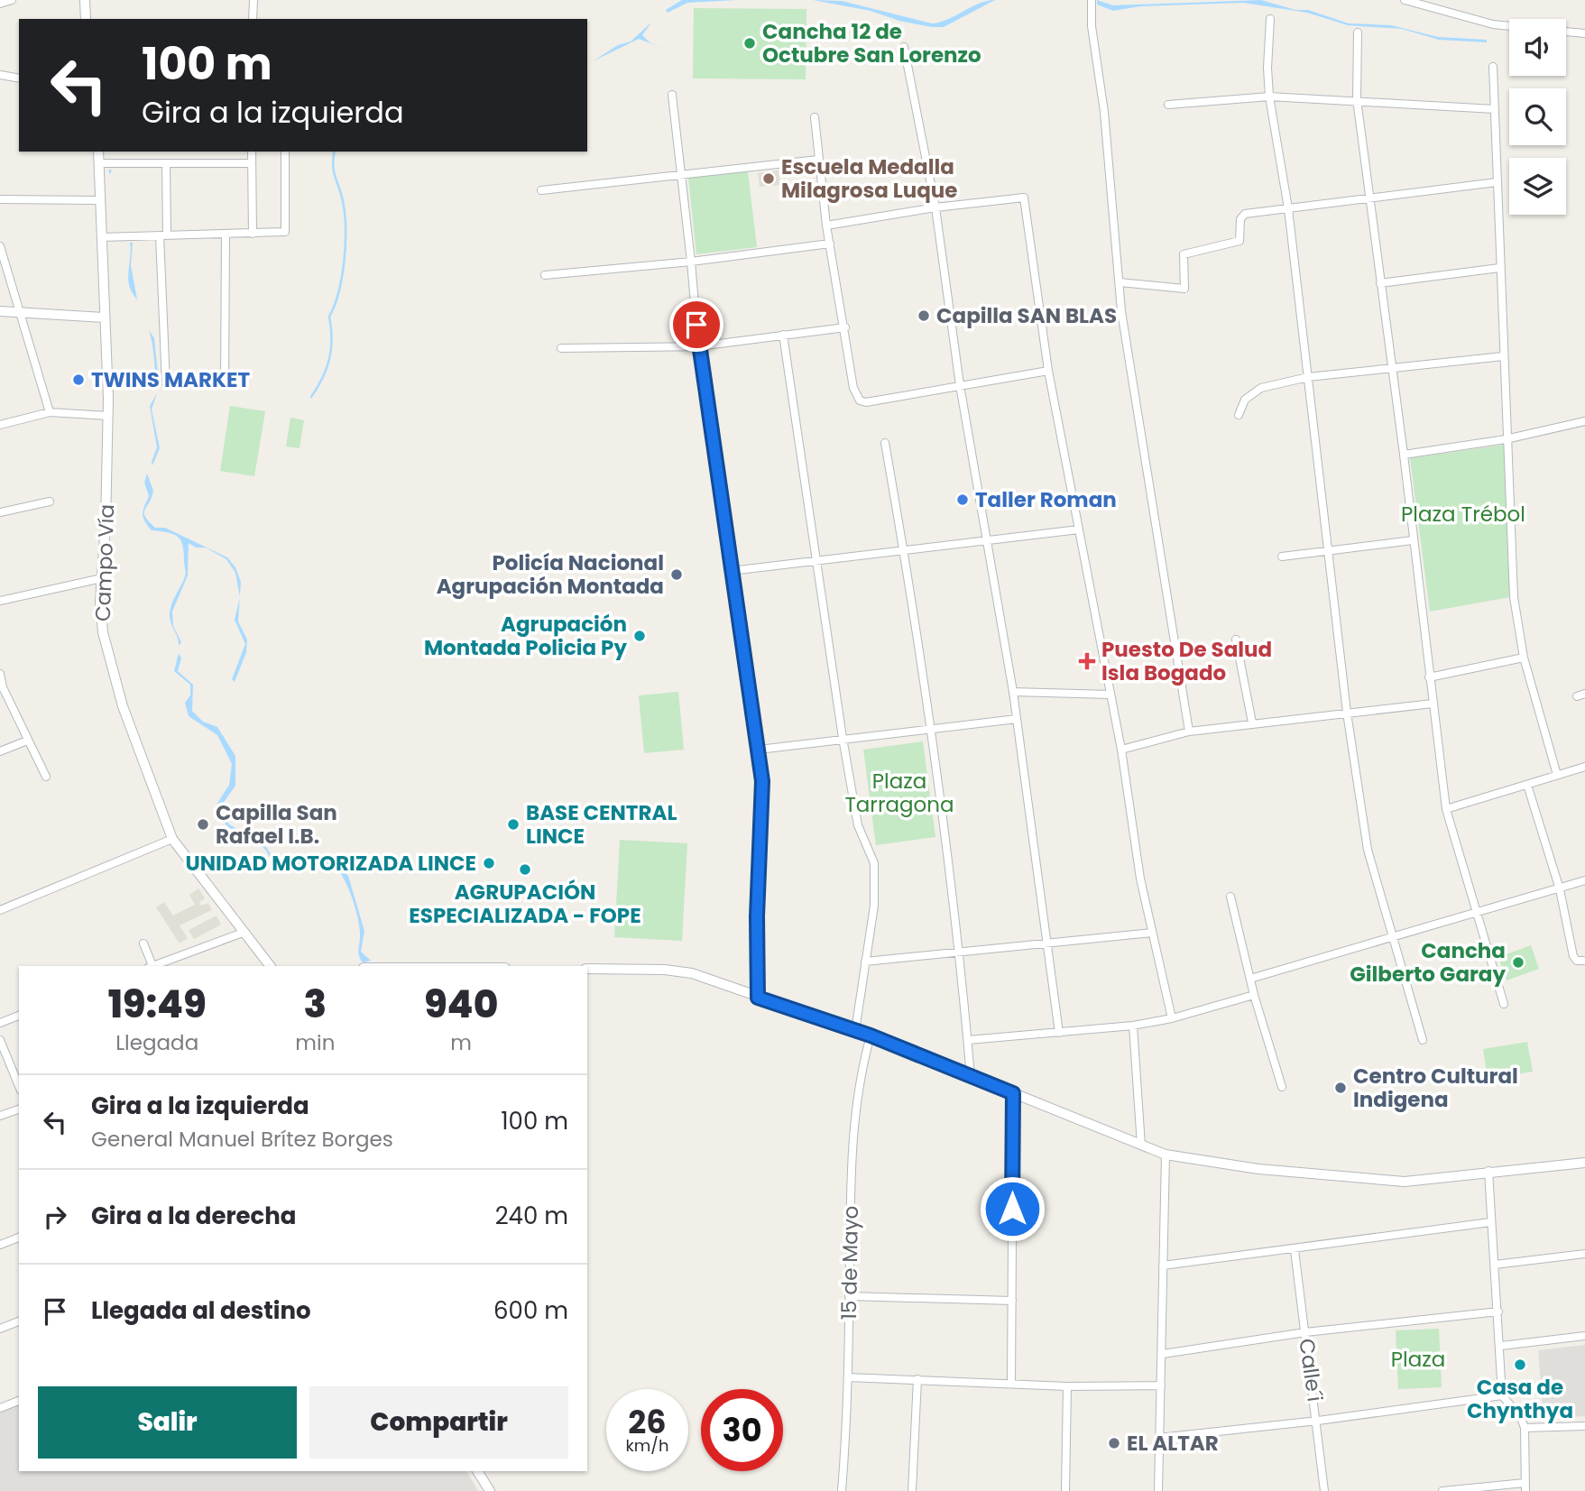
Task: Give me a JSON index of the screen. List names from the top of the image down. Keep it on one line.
{"streets":{"street":["Campo Vía","15 de Mayo","Calle´i"]},"parks":["Plaza Trébol","Plaza Tarragona","Plaza"],"places":{"other":["Cancha 12 de Octubre San Lorenzo","Escuela Medalla Milagrosa Luque","Capilla SAN BLAS","TWINS MARKET","Taller Roman","Policía Nacional Agrupación Montada","Agrupación Montada Policia Py","Capilla San Rafael I.B.","BASE CENTRAL LINCE","UNIDAD MOTORIZADA LINCE","AGRUPACIÓN ESPECIALIZADA - FOPE","Cancha Gilberto Garay","Centro Cultural Indigena","Casa de Chynthya","EL ALTAR"],"health":["Puesto De Salud Isla Bogado"]},"page":{"turn":["100 m","Gira a la izquierda"],"eta":["19:49","Llegada","3","min","940","m"],"list":[{"name":"Gira a la izquierda","note":"General Manuel Brítez Borges","value":"100 m"},{"name":"Gira a la derecha","value":"240 m"},{"name":"Llegada al destino","value":"600 m"}],"buttons":["Salir","Compartir"],"speed":"26 km/h","limit":"30"}}
